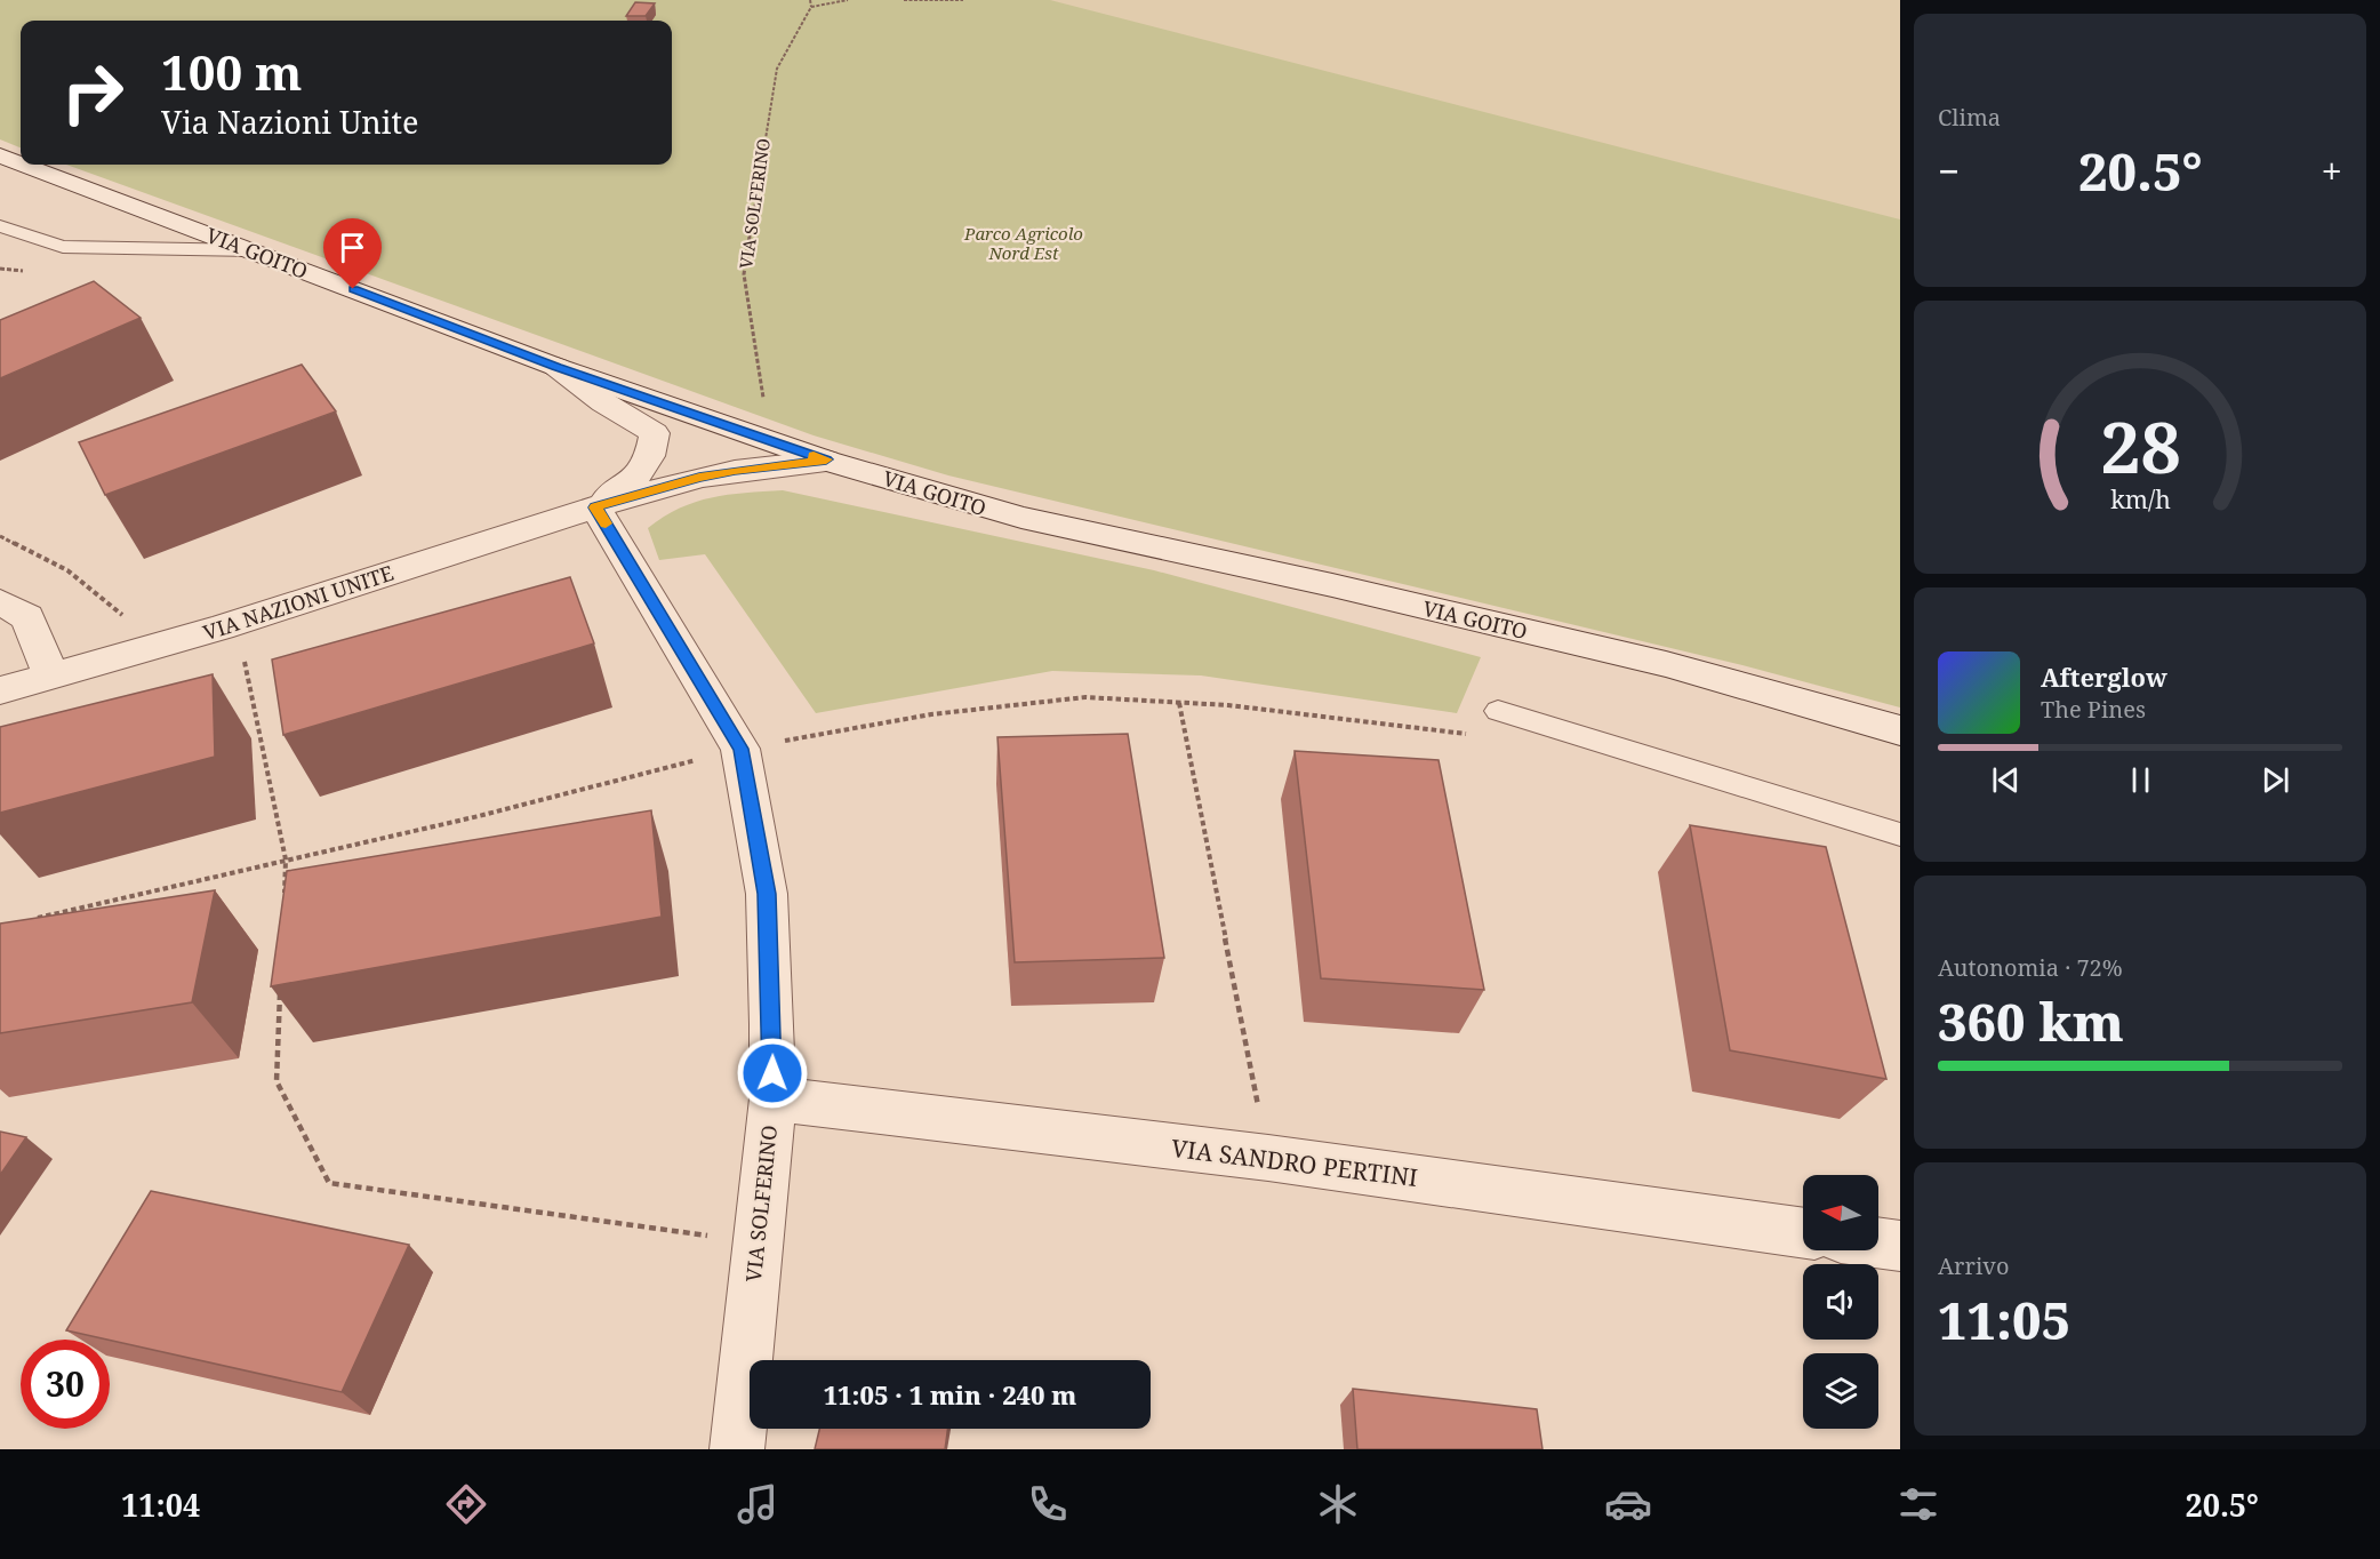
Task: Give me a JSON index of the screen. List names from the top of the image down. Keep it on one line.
{"streets":{"street":["VIA SOLFERINO","VIA GOITO","VIA NAZIONI UNITE","VIA SANDRO PERTINI"]},"crossings":[["VIA SOLFERINO","VIA GOITO"],["VIA SOLFERINO","VIA NAZIONI UNITE"],["VIA SOLFERINO","VIA SANDRO PERTINI"],["VIA GOITO","VIA NAZIONI UNITE"]],"parks":["Parco Agricolo Nord Est"],"north":"left","page":{"tile":["Clima",["Autonomia · 72%","360 km"],["Arrivo","11:05"]],"turn":["100 m","Via Nazioni Unite"],"heat":["−","20.5°","+"],"song":["Afterglow","The Pines"],"limit":"30","trip":"11:05 · 1 min · 240 m","tabs":["11:04","20.5°"],"gauge":["28","km/h"]}}
